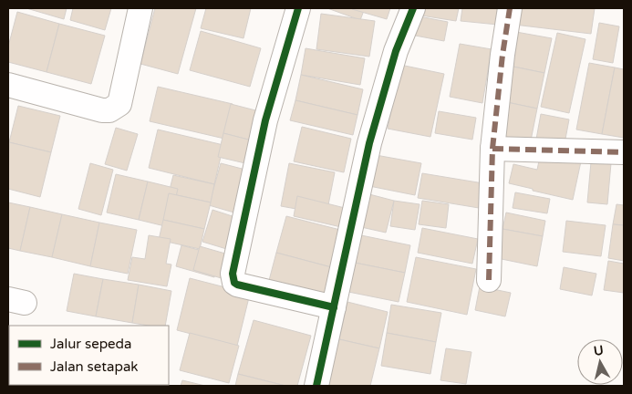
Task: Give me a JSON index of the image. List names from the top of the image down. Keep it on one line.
{"legend":["Jalur sepeda","Jalan setapak"],"north":"top"}
